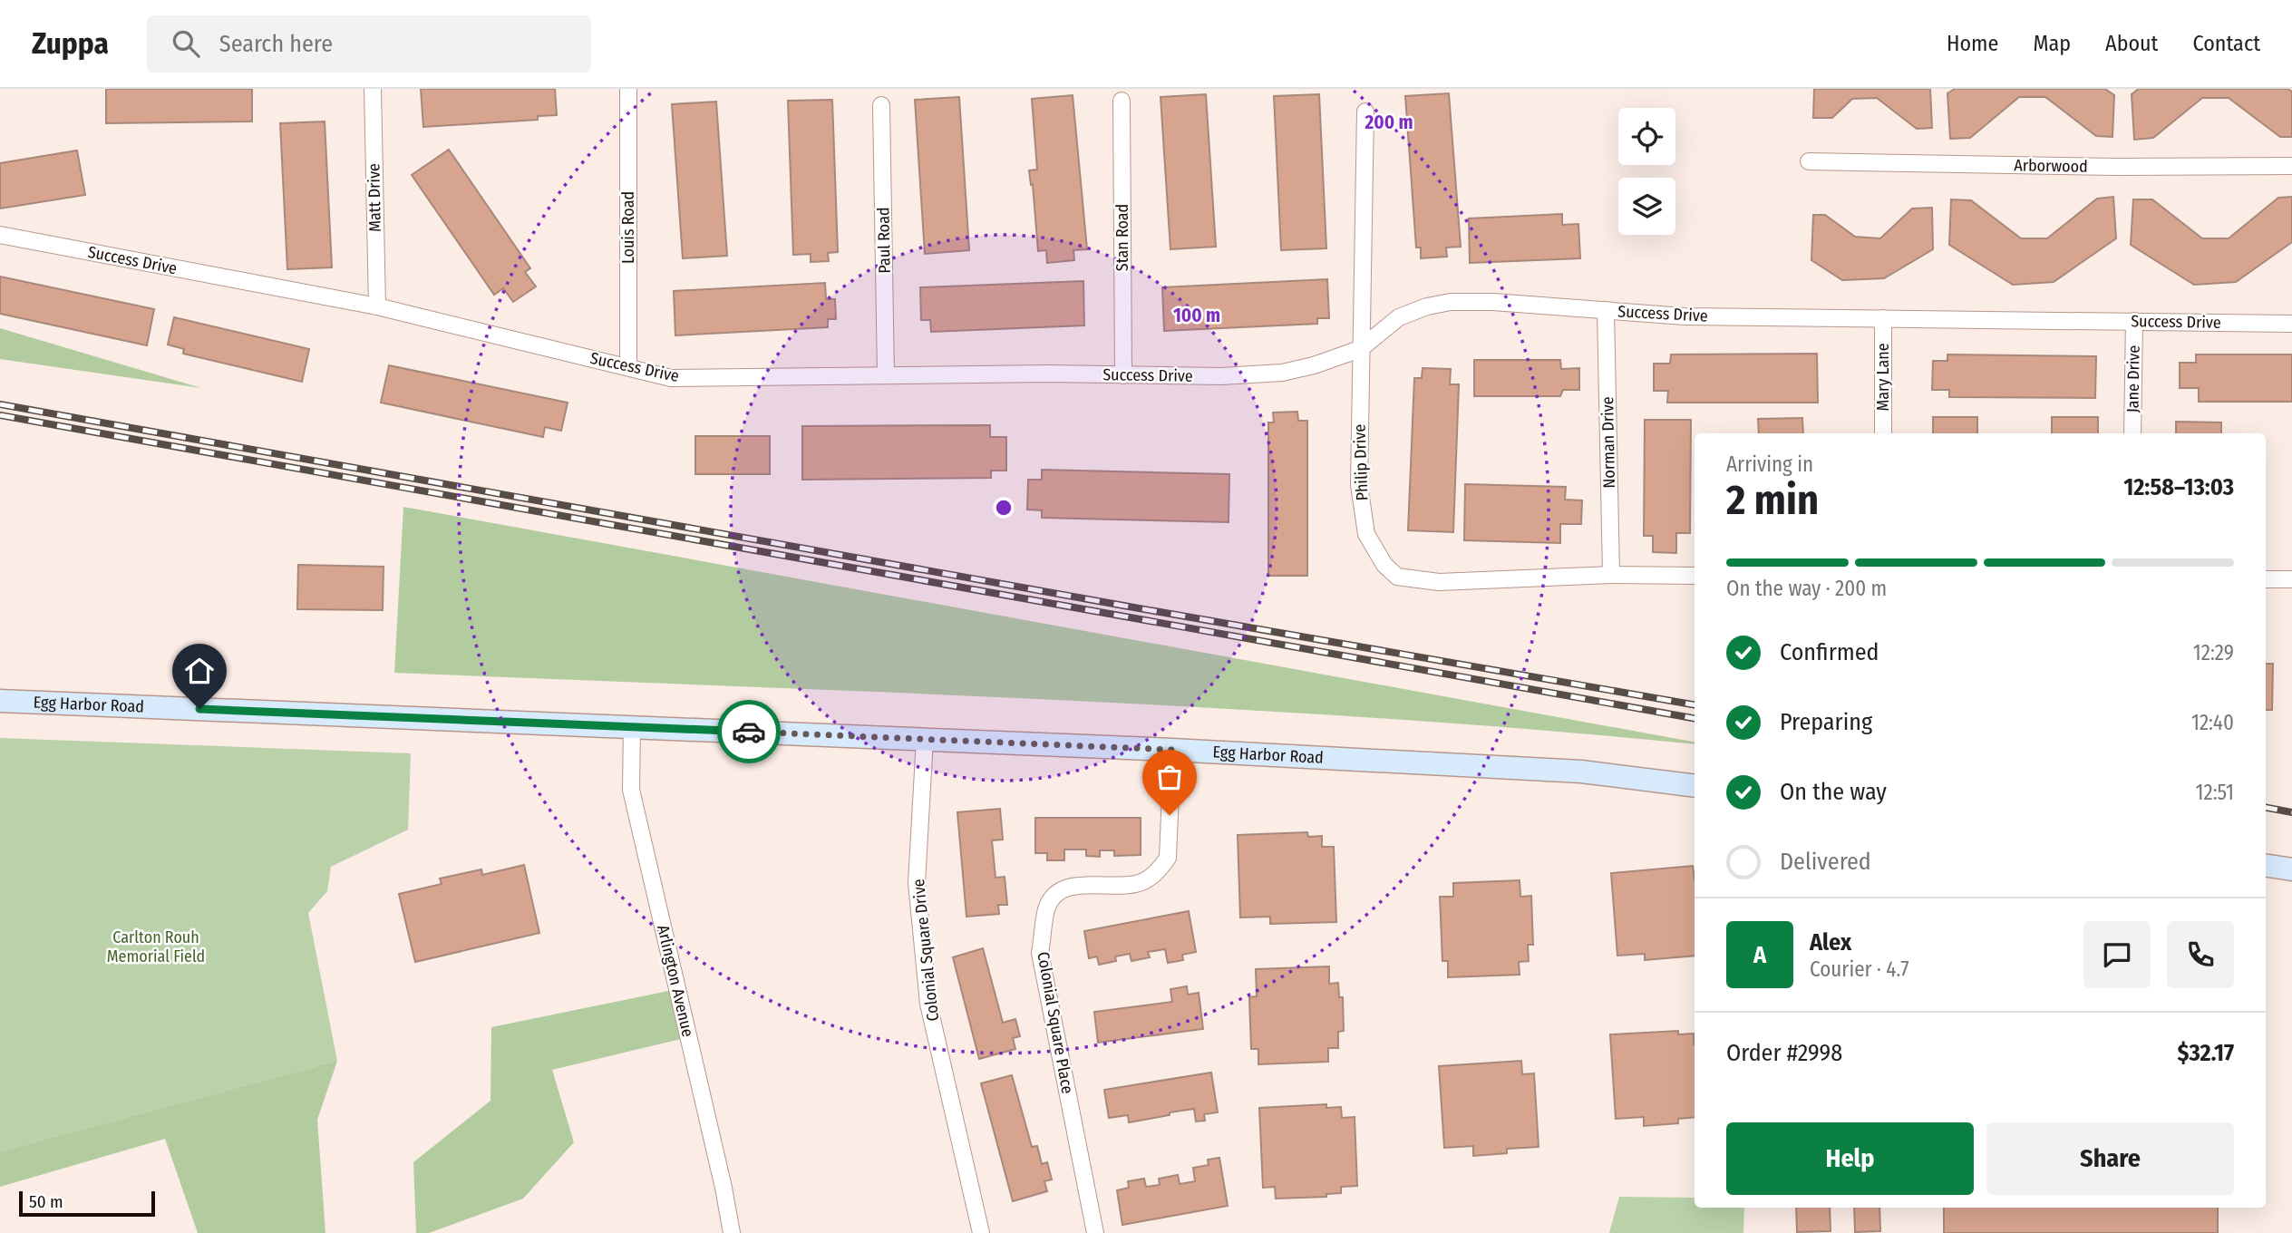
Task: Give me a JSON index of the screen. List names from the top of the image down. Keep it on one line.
{"streets":{"street":["Arborwood","Matt Drive","Louis Road","Stan Road","Paul Road","Success Drive","Mary Lane","Jane Drive","Norman Drive","Philip Drive","Egg Harbor Road","Colonial Square Drive","Arlington Avenue","Colonial Square Place"]},"crossings":[["Matt Drive","Success Drive"],["Louis Road","Success Drive"],["Stan Road","Success Drive"],["Paul Road","Success Drive"],["Success Drive","Mary Lane"],["Success Drive","Jane Drive"],["Success Drive","Norman Drive"],["Success Drive","Philip Drive"],["Norman Drive","Philip Drive"],["Egg Harbor Road","Colonial Square Drive"],["Egg Harbor Road","Arlington Avenue"],["Egg Harbor Road","Colonial Square Place"]],"parks":["Carlton Rouh Memorial Field"],"scale_bar":"50 m","page":{"header":"Zuppa","search":"Search here","nav":["Home","Map","About","Contact"],"heading":["2 min","Arriving in","12:58–13:03"],"panel":["Alex","Courier · 4.7","Order #2998","$32.17"],"bar":"On the way · 200 m","list":[["Confirmed","12:29"],["Preparing","12:40"],["On the way","12:51"],"Delivered"],"round":"A","buttons":["Help","Share"],"scale":"50 m"},"rings":["200 m","100 m"]}
